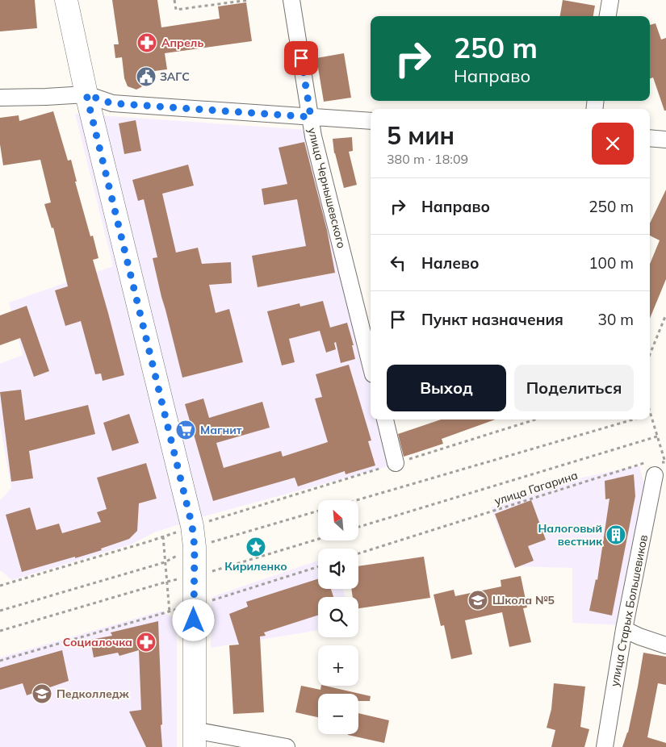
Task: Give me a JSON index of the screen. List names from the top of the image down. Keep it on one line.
{"streets":{"street":["улица Чернышевского","улица Старых Большевиков"],"path":["улица Гагарина"]},"crossings":[["улица Гагарина","улица Старых Большевиков"]],"places":{"pharmacy":["Апрель","Социалочка"],"public building":["ЗАГС"],"supermarket":["Магнит"],"building":["Налоговый вестник"],"place":["Кириленко"],"school or university":["Школа №5","Педколледж"]},"north":"top left","page":{"turn":["250 m","Направо"],"heading":["5 мин","380 m · 18:09"],"list":[{"name":"Направо","value":"250 m"},{"name":"Налево","value":"100 m"},{"name":"Пункт назначения","value":"30 m"}],"buttons":["Выход","Поделиться"],"map_buttons":["+","−"]}}
